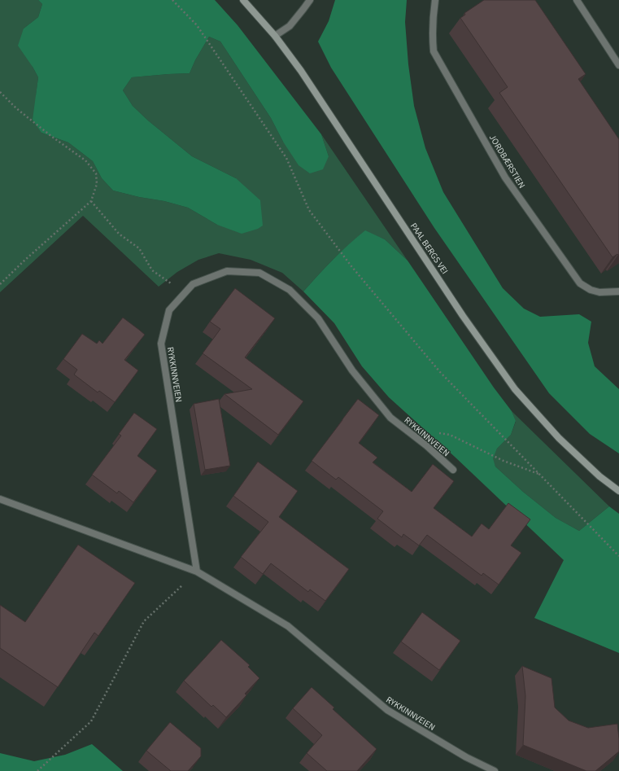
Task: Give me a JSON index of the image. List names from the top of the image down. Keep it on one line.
{"streets":{"street":["JORDBÆRSTIEN","PAAL BERGS VEI","RYKKINNVEIEN"]}}
